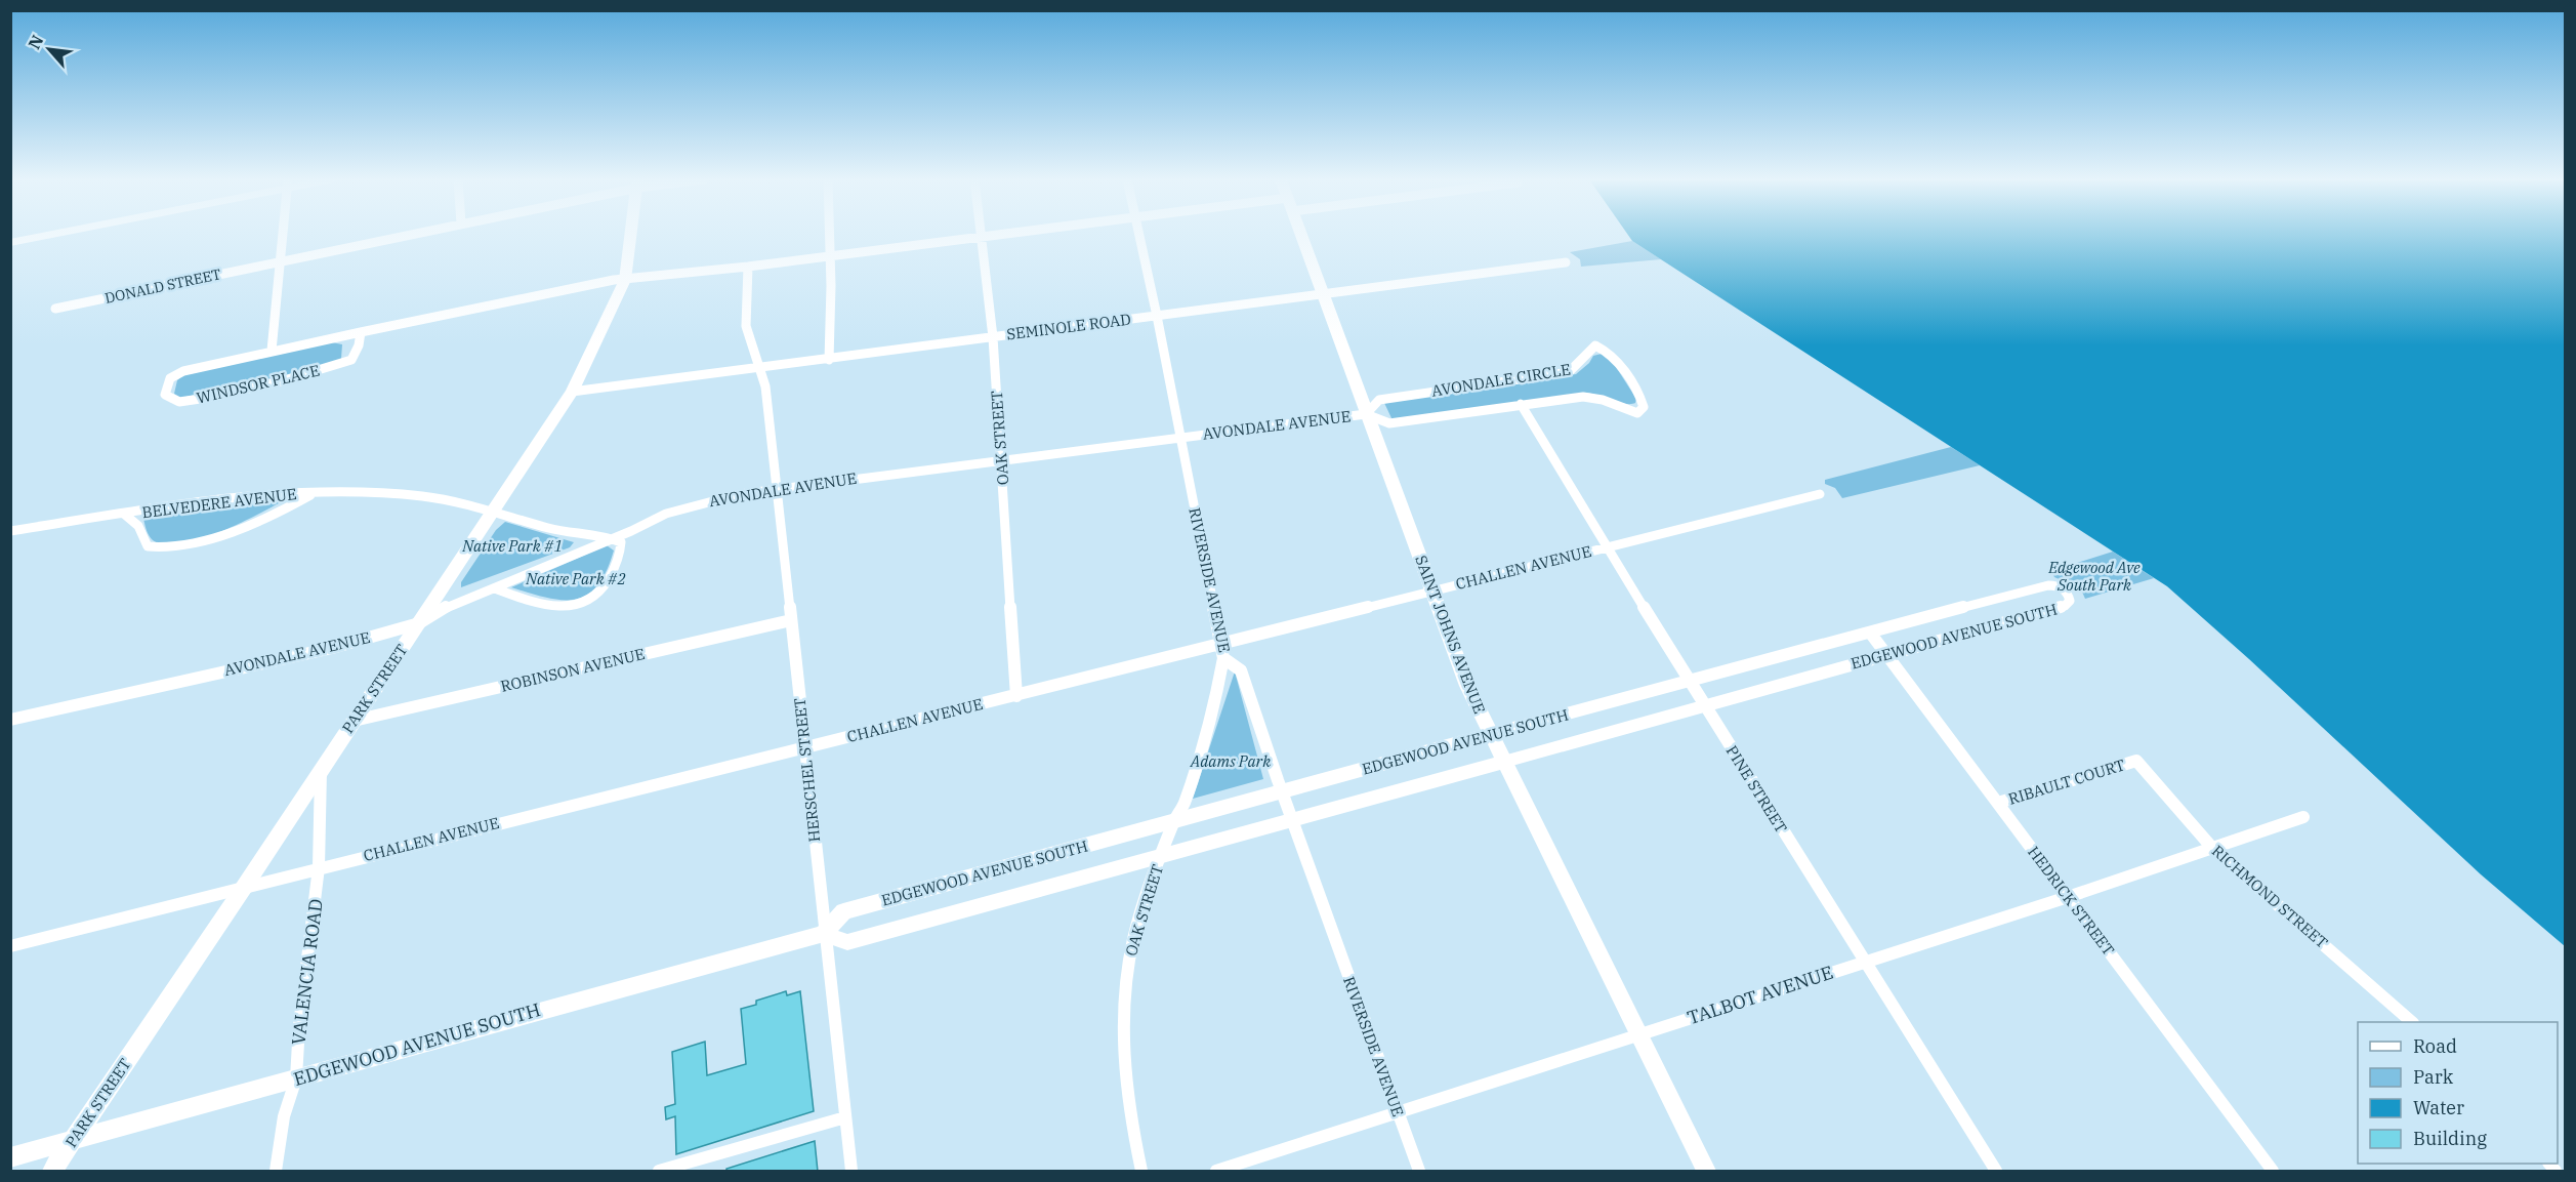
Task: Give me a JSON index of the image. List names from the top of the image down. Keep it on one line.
{"streets":{"main road":["SAINT JOHNS AVENUE","EDGEWOOD AVENUE SOUTH","PARK STREET"],"street":["DONALD STREET","SEMINOLE ROAD","AVONDALE CIRCLE","WINDSOR PLACE","AVONDALE AVENUE","OAK STREET","BELVEDERE AVENUE","CHALLEN AVENUE","RIVERSIDE AVENUE","ROBINSON AVENUE","HERSCHEL STREET","RIBAULT COURT","PINE STREET","RICHMOND STREET","HEDRICK STREET","VALENCIA ROAD","TALBOT AVENUE"]},"crossings":[["SEMINOLE ROAD","OAK STREET"],["SEMINOLE ROAD","RIVERSIDE AVENUE"],["SEMINOLE ROAD","SAINT JOHNS AVENUE"],["SEMINOLE ROAD","PARK STREET"],["SEMINOLE ROAD","HERSCHEL STREET"],["AVONDALE CIRCLE","AVONDALE AVENUE"],["AVONDALE CIRCLE","SAINT JOHNS AVENUE"],["AVONDALE CIRCLE","PINE STREET"],["WINDSOR PLACE","OAK STREET"],["WINDSOR PLACE","PARK STREET"],["WINDSOR PLACE","HERSCHEL STREET"],["AVONDALE AVENUE","OAK STREET"],["AVONDALE AVENUE","BELVEDERE AVENUE"],["AVONDALE AVENUE","RIVERSIDE AVENUE"],["AVONDALE AVENUE","SAINT JOHNS AVENUE"],["AVONDALE AVENUE","PARK STREET"],["AVONDALE AVENUE","HERSCHEL STREET"],["OAK STREET","CHALLEN AVENUE"],["OAK STREET","RIVERSIDE AVENUE"],["OAK STREET","EDGEWOOD AVENUE SOUTH"],["BELVEDERE AVENUE","PARK STREET"],["CHALLEN AVENUE","RIVERSIDE AVENUE"],["CHALLEN AVENUE","SAINT JOHNS AVENUE"],["CHALLEN AVENUE","PARK STREET"],["CHALLEN AVENUE","HERSCHEL STREET"],["CHALLEN AVENUE","PINE STREET"],["CHALLEN AVENUE","VALENCIA ROAD"],["RIVERSIDE AVENUE","EDGEWOOD AVENUE SOUTH"],["RIVERSIDE AVENUE","TALBOT AVENUE"],["SAINT JOHNS AVENUE","EDGEWOOD AVENUE SOUTH"],["SAINT JOHNS AVENUE","TALBOT AVENUE"],["EDGEWOOD AVENUE SOUTH","PARK STREET"],["EDGEWOOD AVENUE SOUTH","HERSCHEL STREET"],["EDGEWOOD AVENUE SOUTH","PINE STREET"],["EDGEWOOD AVENUE SOUTH","HEDRICK STREET"],["EDGEWOOD AVENUE SOUTH","VALENCIA ROAD"],["ROBINSON AVENUE","PARK STREET"],["ROBINSON AVENUE","HERSCHEL STREET"],["PARK STREET","VALENCIA ROAD"],["RIBAULT COURT","RICHMOND STREET"],["RIBAULT COURT","HEDRICK STREET"],["PINE STREET","TALBOT AVENUE"],["RICHMOND STREET","TALBOT AVENUE"],["HEDRICK STREET","TALBOT AVENUE"]],"parks":["Native Park #1","Edgewood Ave South Park","Native Park #2","Adams Park"],"legend":["Road","Park","Water","Building"],"north":"top left"}
